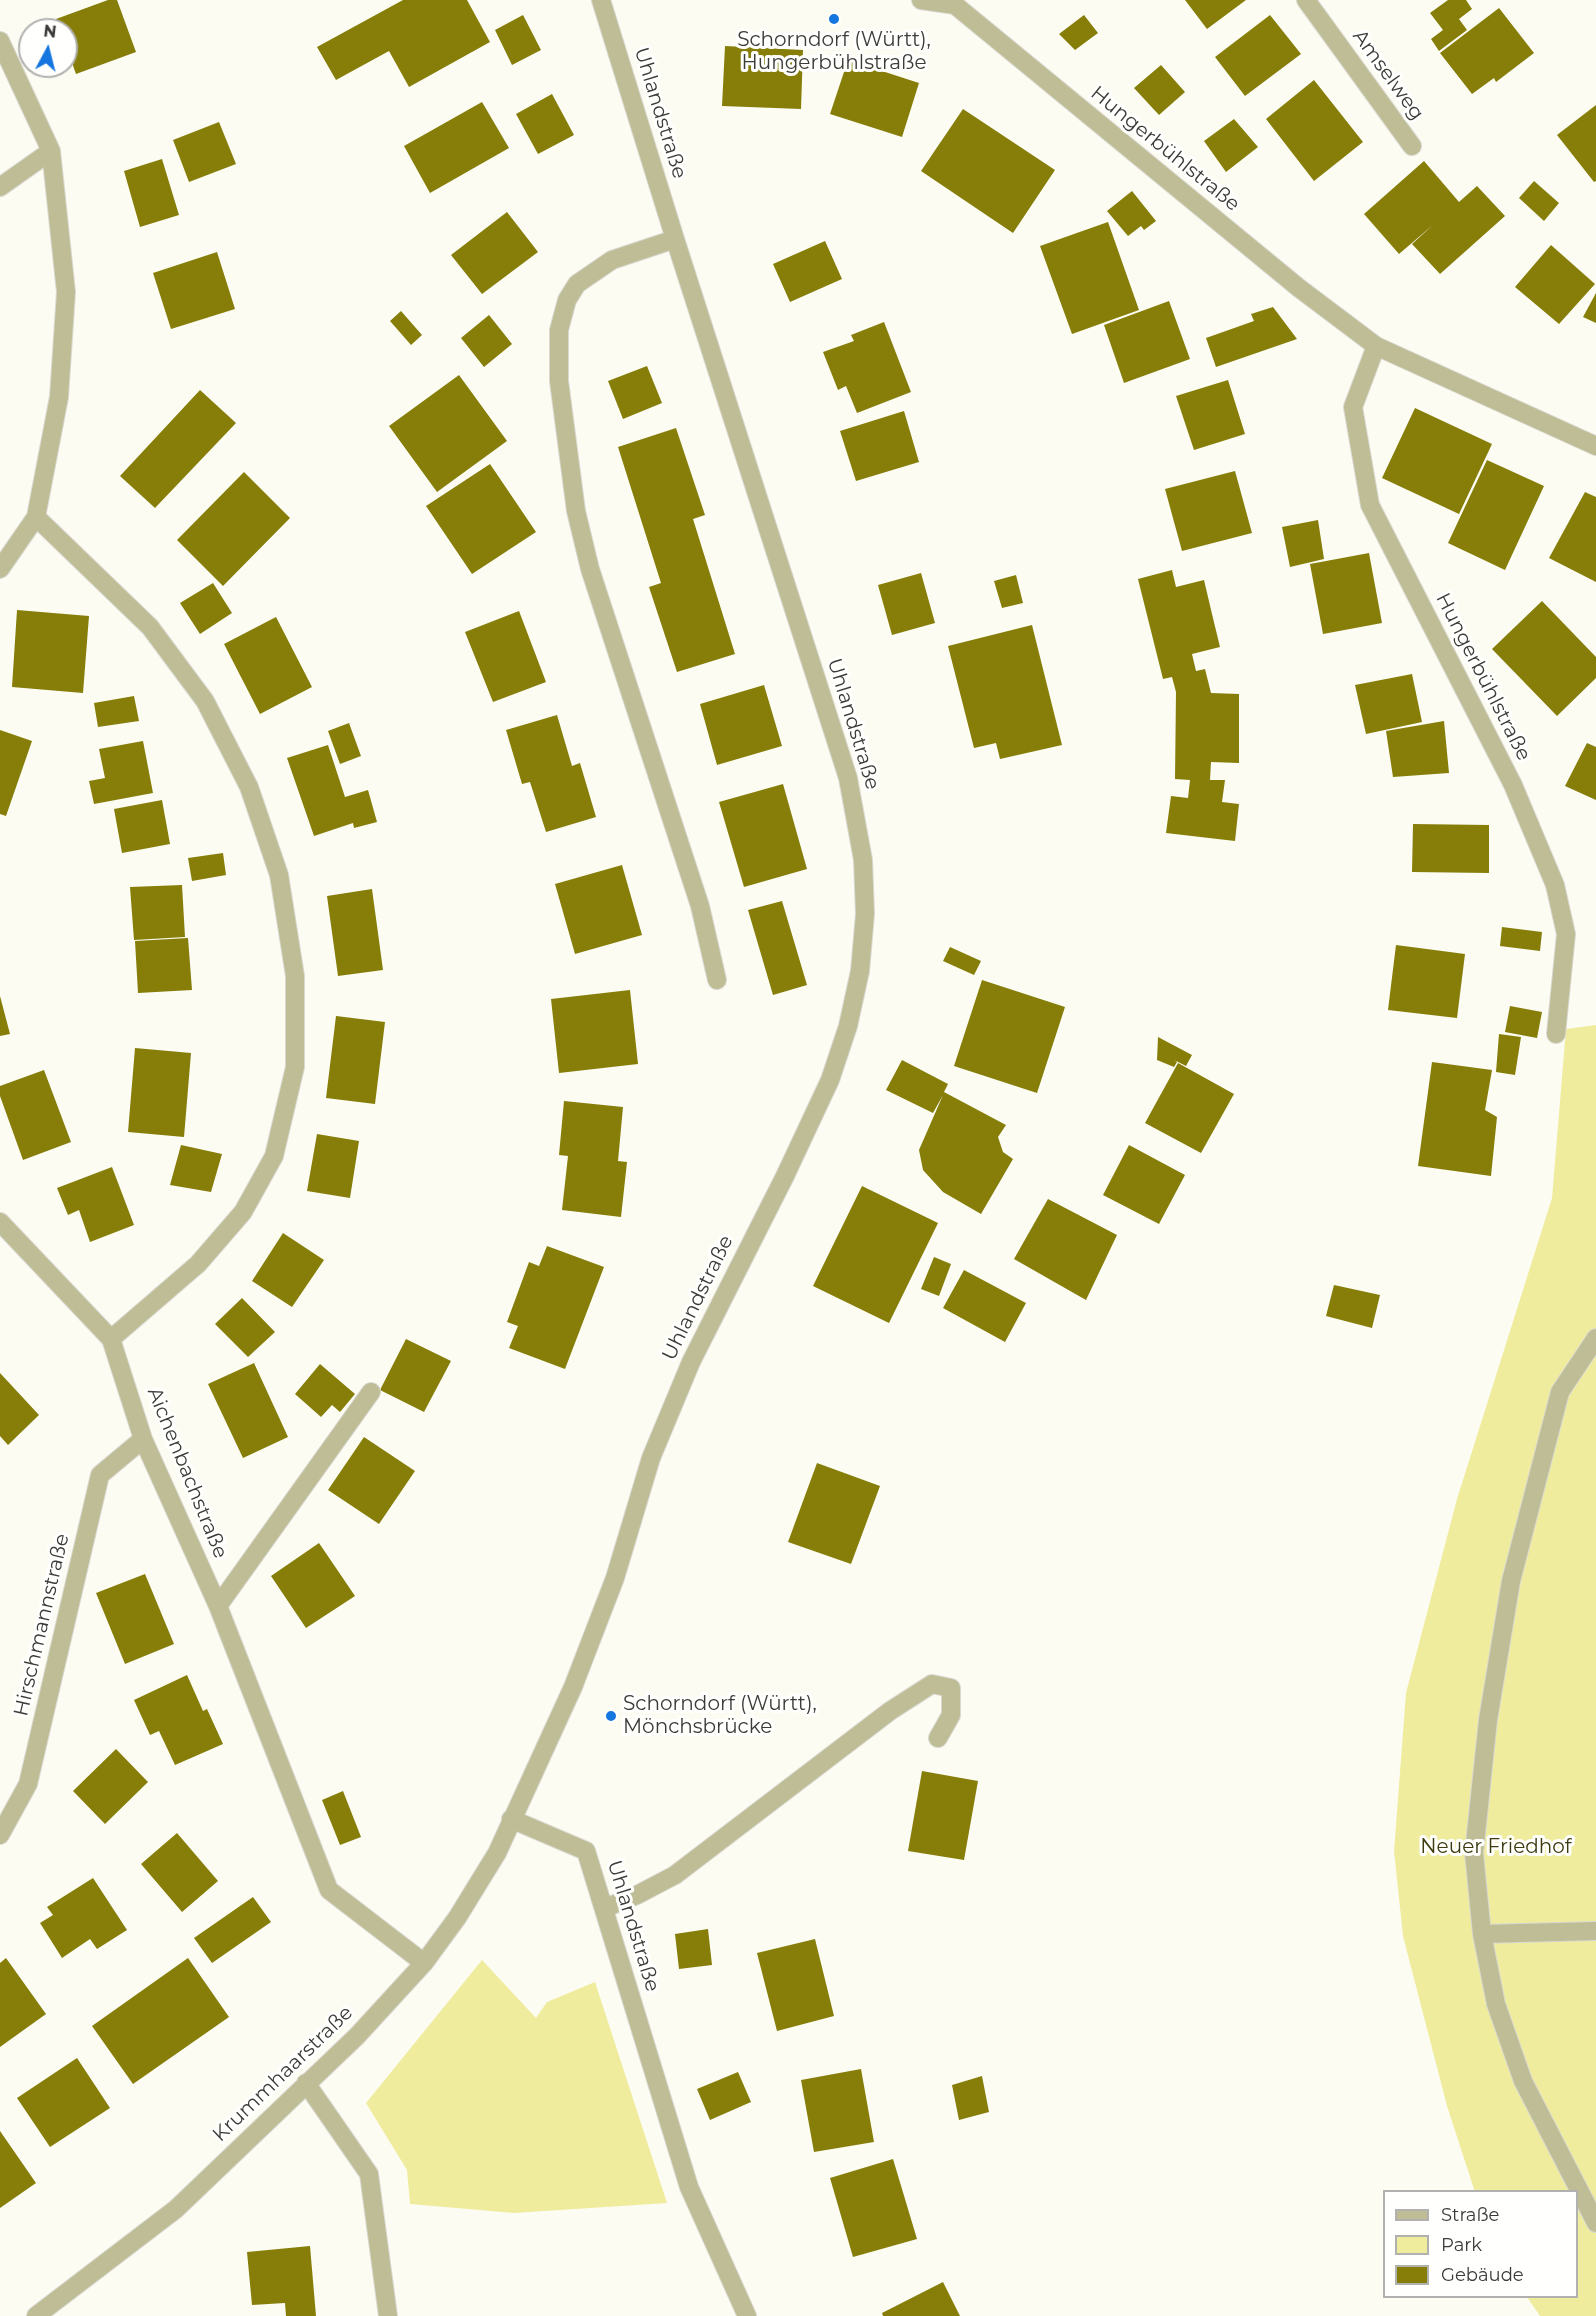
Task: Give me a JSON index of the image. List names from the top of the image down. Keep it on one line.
{"streets":{"street":["Amselweg","Uhlandstraße","Hungerbühlstraße","Aichenbachstraße","Hirschmannstraße","Krummhaarstraße"]},"crossings":[["Uhlandstraße","Krummhaarstraße"],["Aichenbachstraße","Hirschmannstraße"],["Aichenbachstraße","Krummhaarstraße"]],"parks":["Neuer Friedhof"],"places":["Schorndorf (Württ), Hungerbühlstraße","Schorndorf (Württ), Mönchsbrücke"],"legend":["Straße","Park","Gebäude"],"north":"top"}
